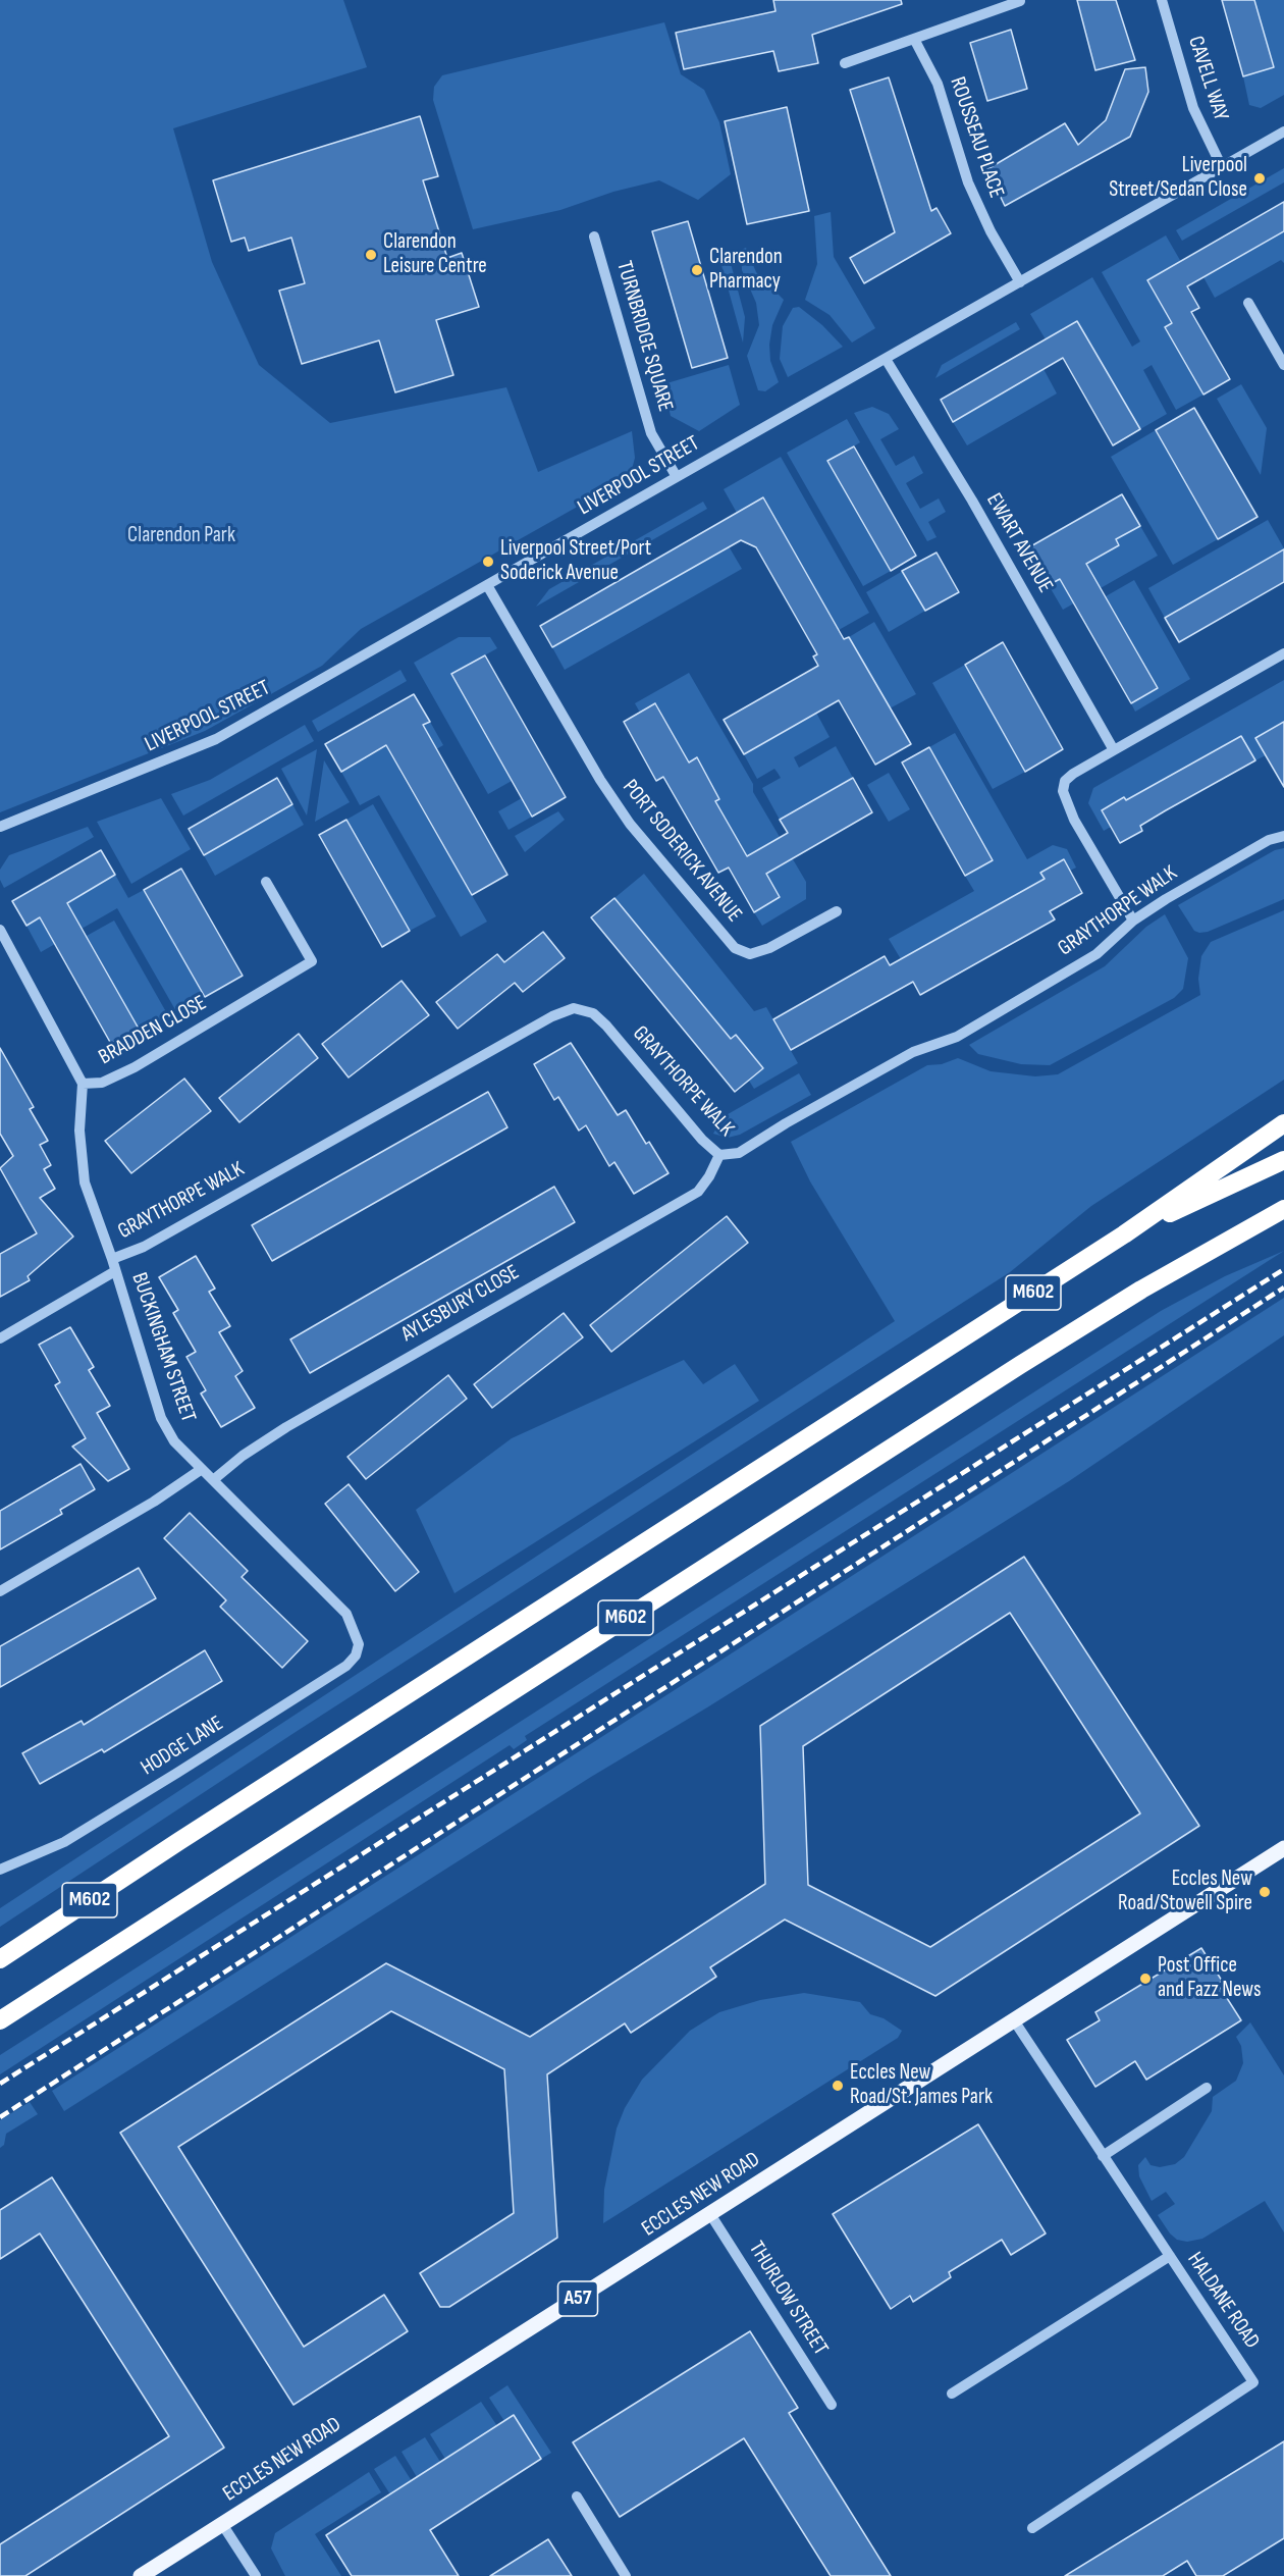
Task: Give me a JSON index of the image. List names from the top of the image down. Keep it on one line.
{"streets":{"highway":["M602"],"main road":["ECCLES NEW ROAD","A57"],"street":["CAVELL WAY","ROUSSEAU PLACE","TURNBRIDGE SQUARE","LIVERPOOL STREET","EWART AVENUE","PORT SODERICK AVENUE","GRAYTHORPE WALK","BRADDEN CLOSE","AYLESBURY CLOSE","BUCKINGHAM STREET","HODGE LANE","THURLOW STREET","HALDANE ROAD"]},"crossings":[["CAVELL WAY","LIVERPOOL STREET"],["ROUSSEAU PLACE","LIVERPOOL STREET"],["TURNBRIDGE SQUARE","LIVERPOOL STREET"],["LIVERPOOL STREET","EWART AVENUE"],["LIVERPOOL STREET","PORT SODERICK AVENUE"],["GRAYTHORPE WALK","AYLESBURY CLOSE"],["GRAYTHORPE WALK","BUCKINGHAM STREET"],["BRADDEN CLOSE","BUCKINGHAM STREET"],["AYLESBURY CLOSE","BUCKINGHAM STREET"],["BUCKINGHAM STREET","HODGE LANE"],["ECCLES NEW ROAD","THURLOW STREET"],["ECCLES NEW ROAD","HALDANE ROAD"]],"parks":["Clarendon Park"],"places":["Liverpool Street/Sedan Close","Clarendon Leisure Centre","Clarendon Pharmacy","Liverpool Street/Port Soderick Avenue","Eccles New Road/Stowell Spire","Post Office and Fazz News","Eccles New Road/St. James Park"]}
